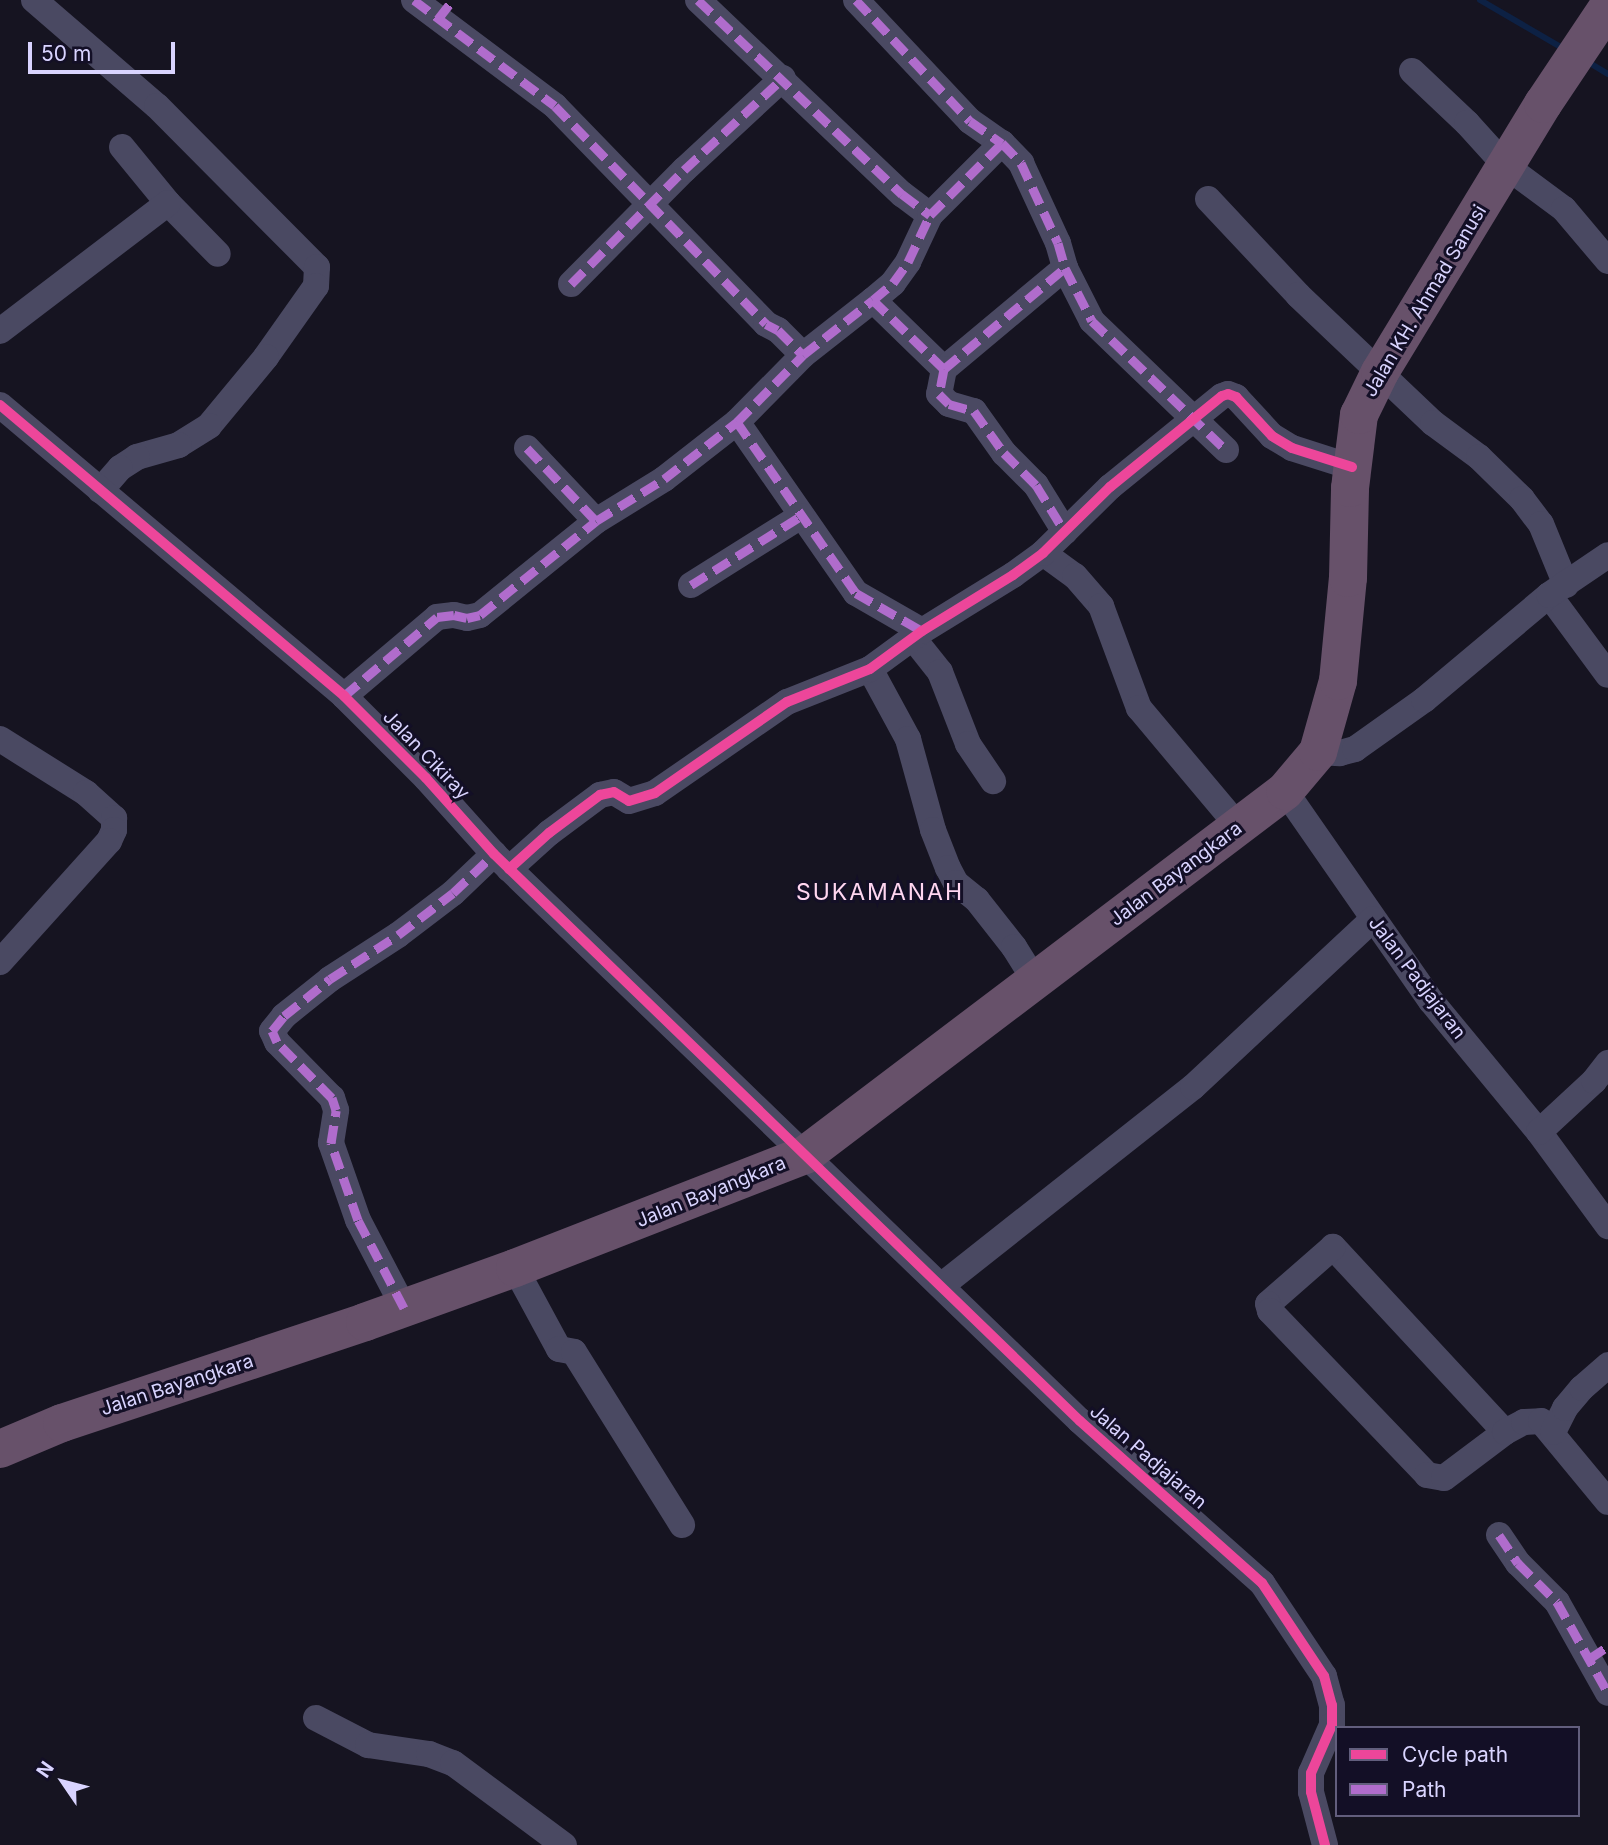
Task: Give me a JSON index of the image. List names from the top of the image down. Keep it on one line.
{"streets":{"highway":["Jalan KH. Ahmad Sanusi","Jalan Bayangkara"],"street":["Jalan Cikiray","Jalan Padjajaran"]},"crossings":[["Jalan KH. Ahmad Sanusi","Jalan Bayangkara"],["Jalan Cikiray","Jalan Bayangkara"],["Jalan Cikiray","Jalan Padjajaran"],["Jalan Bayangkara","Jalan Padjajaran"]],"districts":["SUKAMANAH"],"legend":["Cycle path","Path"],"scale_bar":"50 m","north":"top left"}
